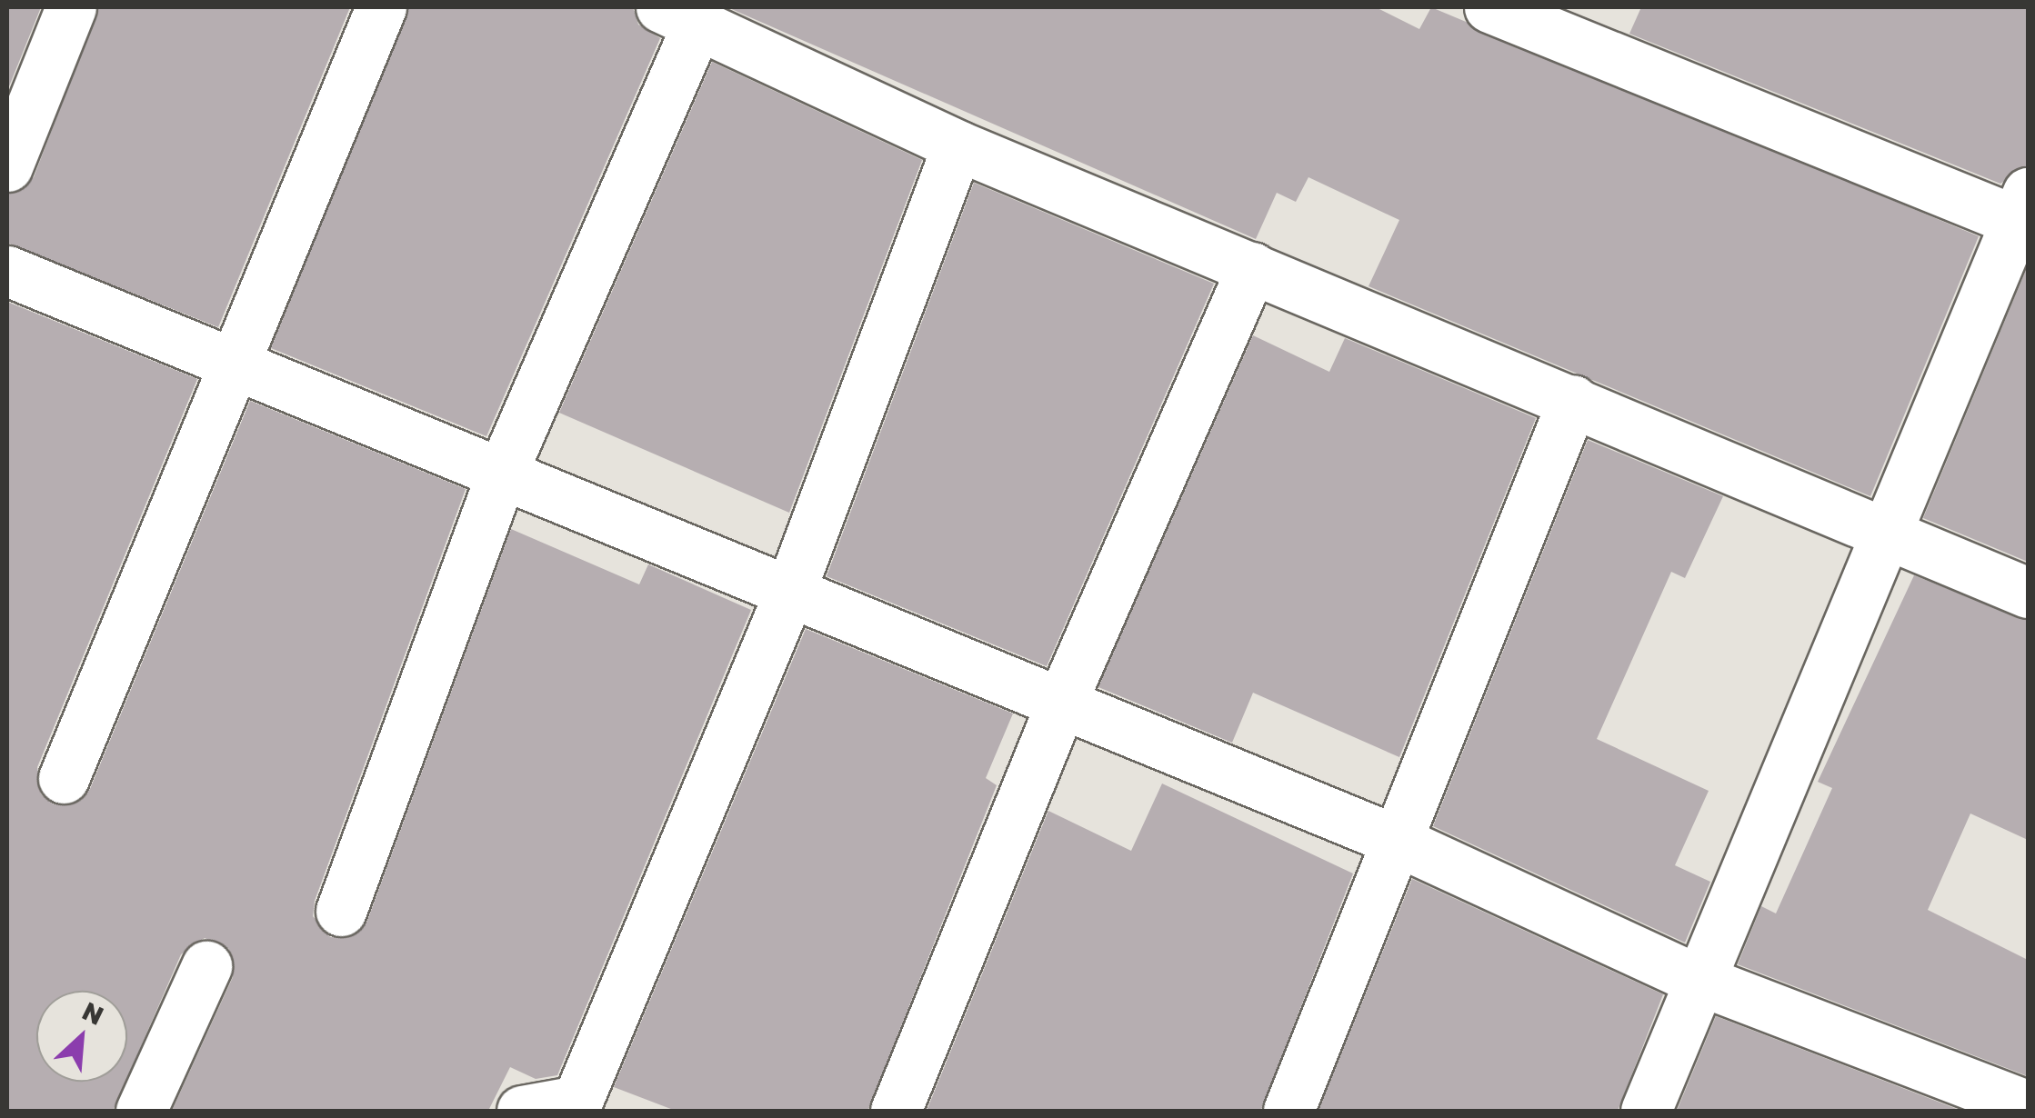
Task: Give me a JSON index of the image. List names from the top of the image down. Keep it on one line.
{"north":"top right"}
